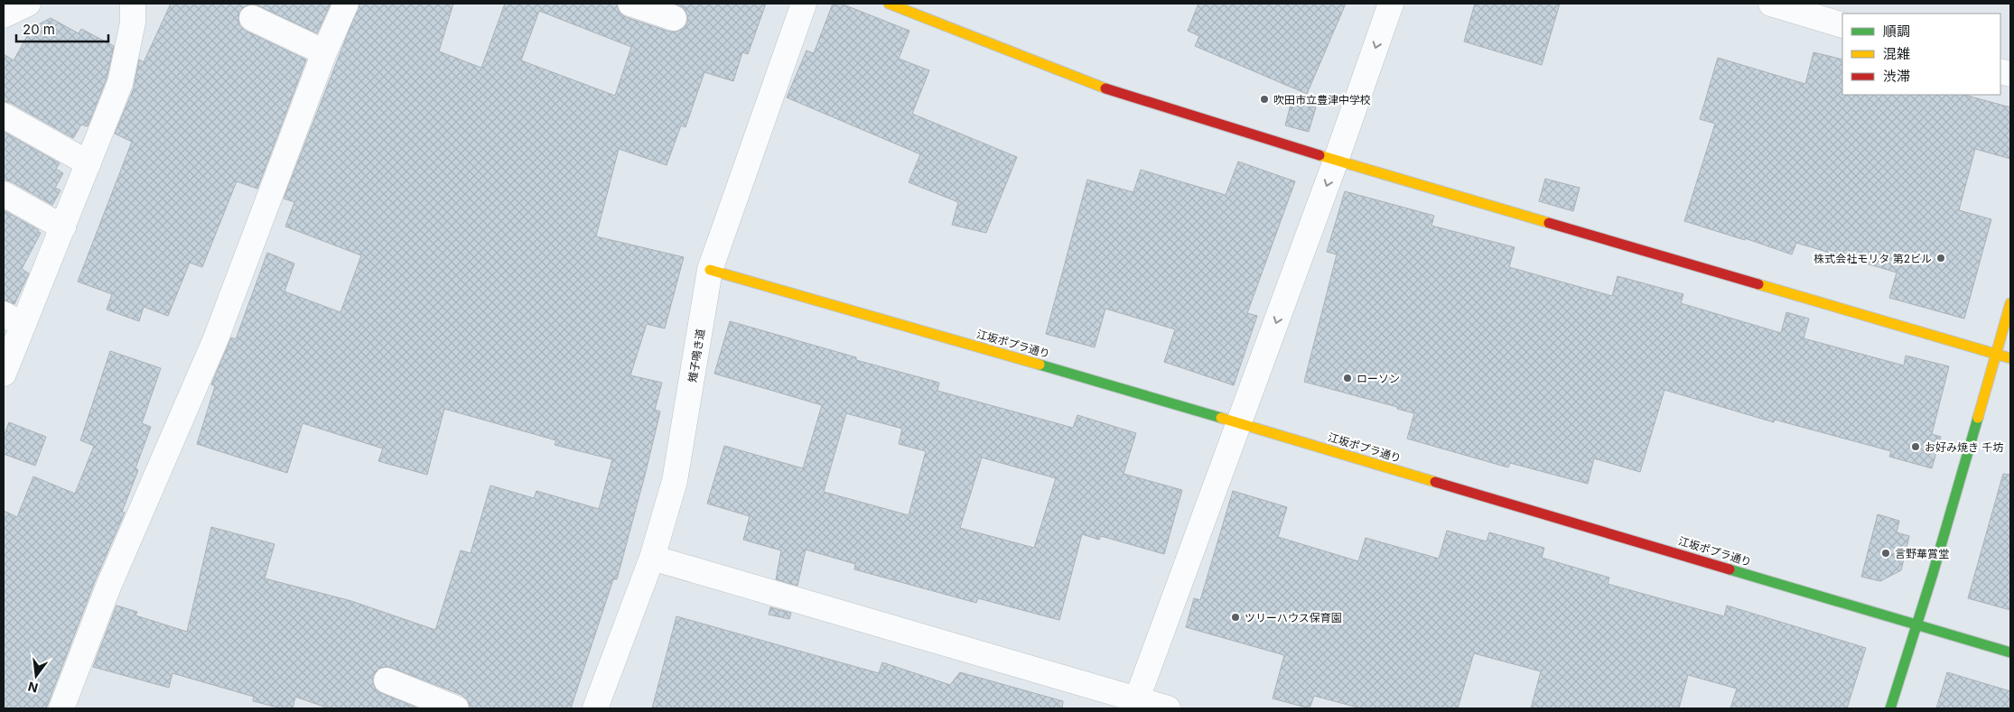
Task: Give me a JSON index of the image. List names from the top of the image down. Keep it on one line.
{"streets":{"street":["江坂ポプラ通り","雉子鳴き道"]},"crossings":[["江坂ポプラ通り","雉子鳴き道"]],"places":["吹田市立豊津中学校","株式会社モリタ 第2ビル","ローソン","お好み焼き 千坊","言野華賞堂","ツリーハウス保育園"],"legend":["順調","混雑","渋滞"],"scale_bar":"20 m","north":"bottom"}
